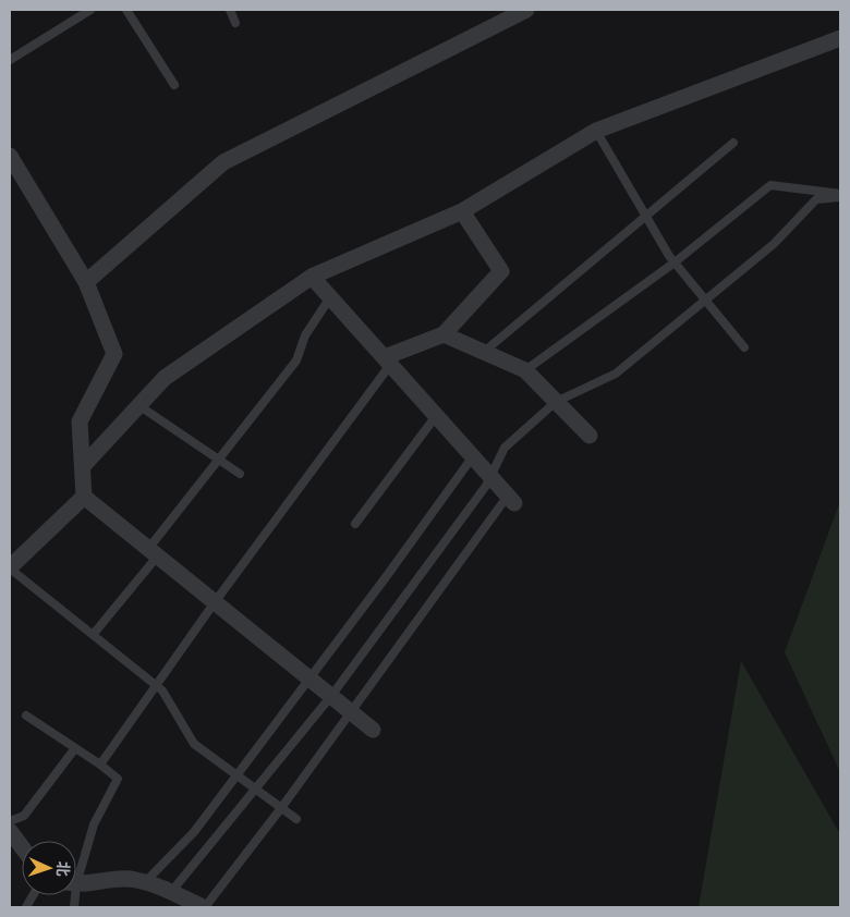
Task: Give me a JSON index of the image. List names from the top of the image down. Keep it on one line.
{"north":"right"}
